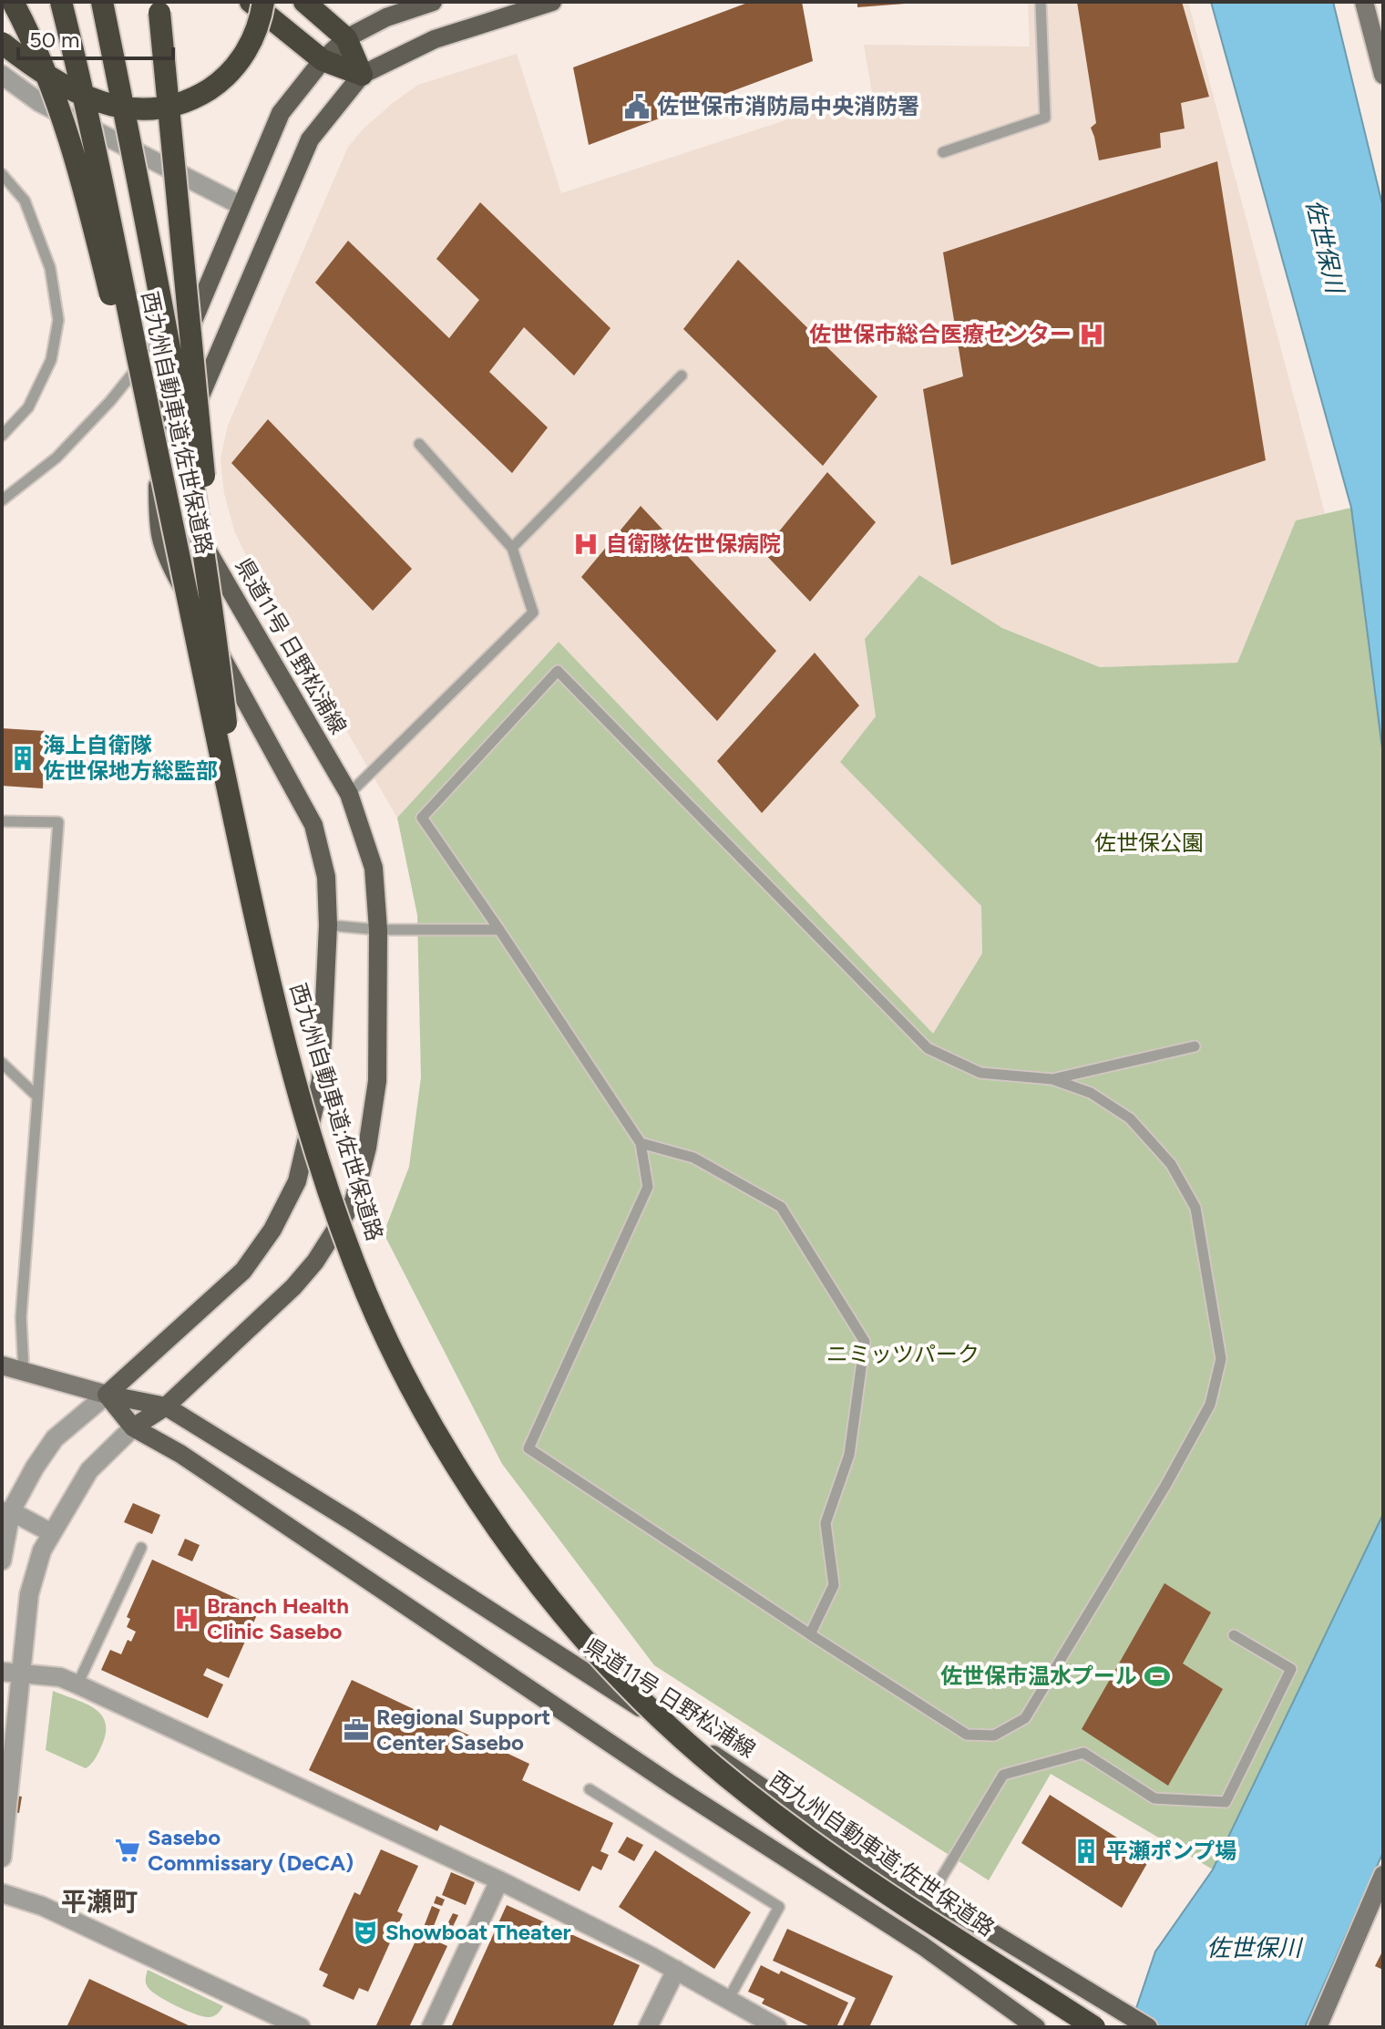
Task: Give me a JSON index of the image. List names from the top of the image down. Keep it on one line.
{"streets":{"highway":["西九州自動車道;佐世保道路"],"main road":["県道11号 日野松浦線"]},"districts":["平瀬町"],"water":["佐世保川"],"parks":["佐世保公園","ニミッツパーク"],"places":{"public building":["佐世保市消防局中央消防署"],"hospital":["佐世保市総合医療センター","自衛隊佐世保病院","Branch Health Clinic Sasebo"],"building":["海上自衛隊 佐世保地方総監部","平瀬ポンプ場"],"sports":["佐世保市温水プール"],"office":["Regional Support Center Sasebo"],"supermarket":["Sasebo Commissary (DeCA)"],"theatre":["Showboat Theater"]},"scale_bar":"50 m"}
